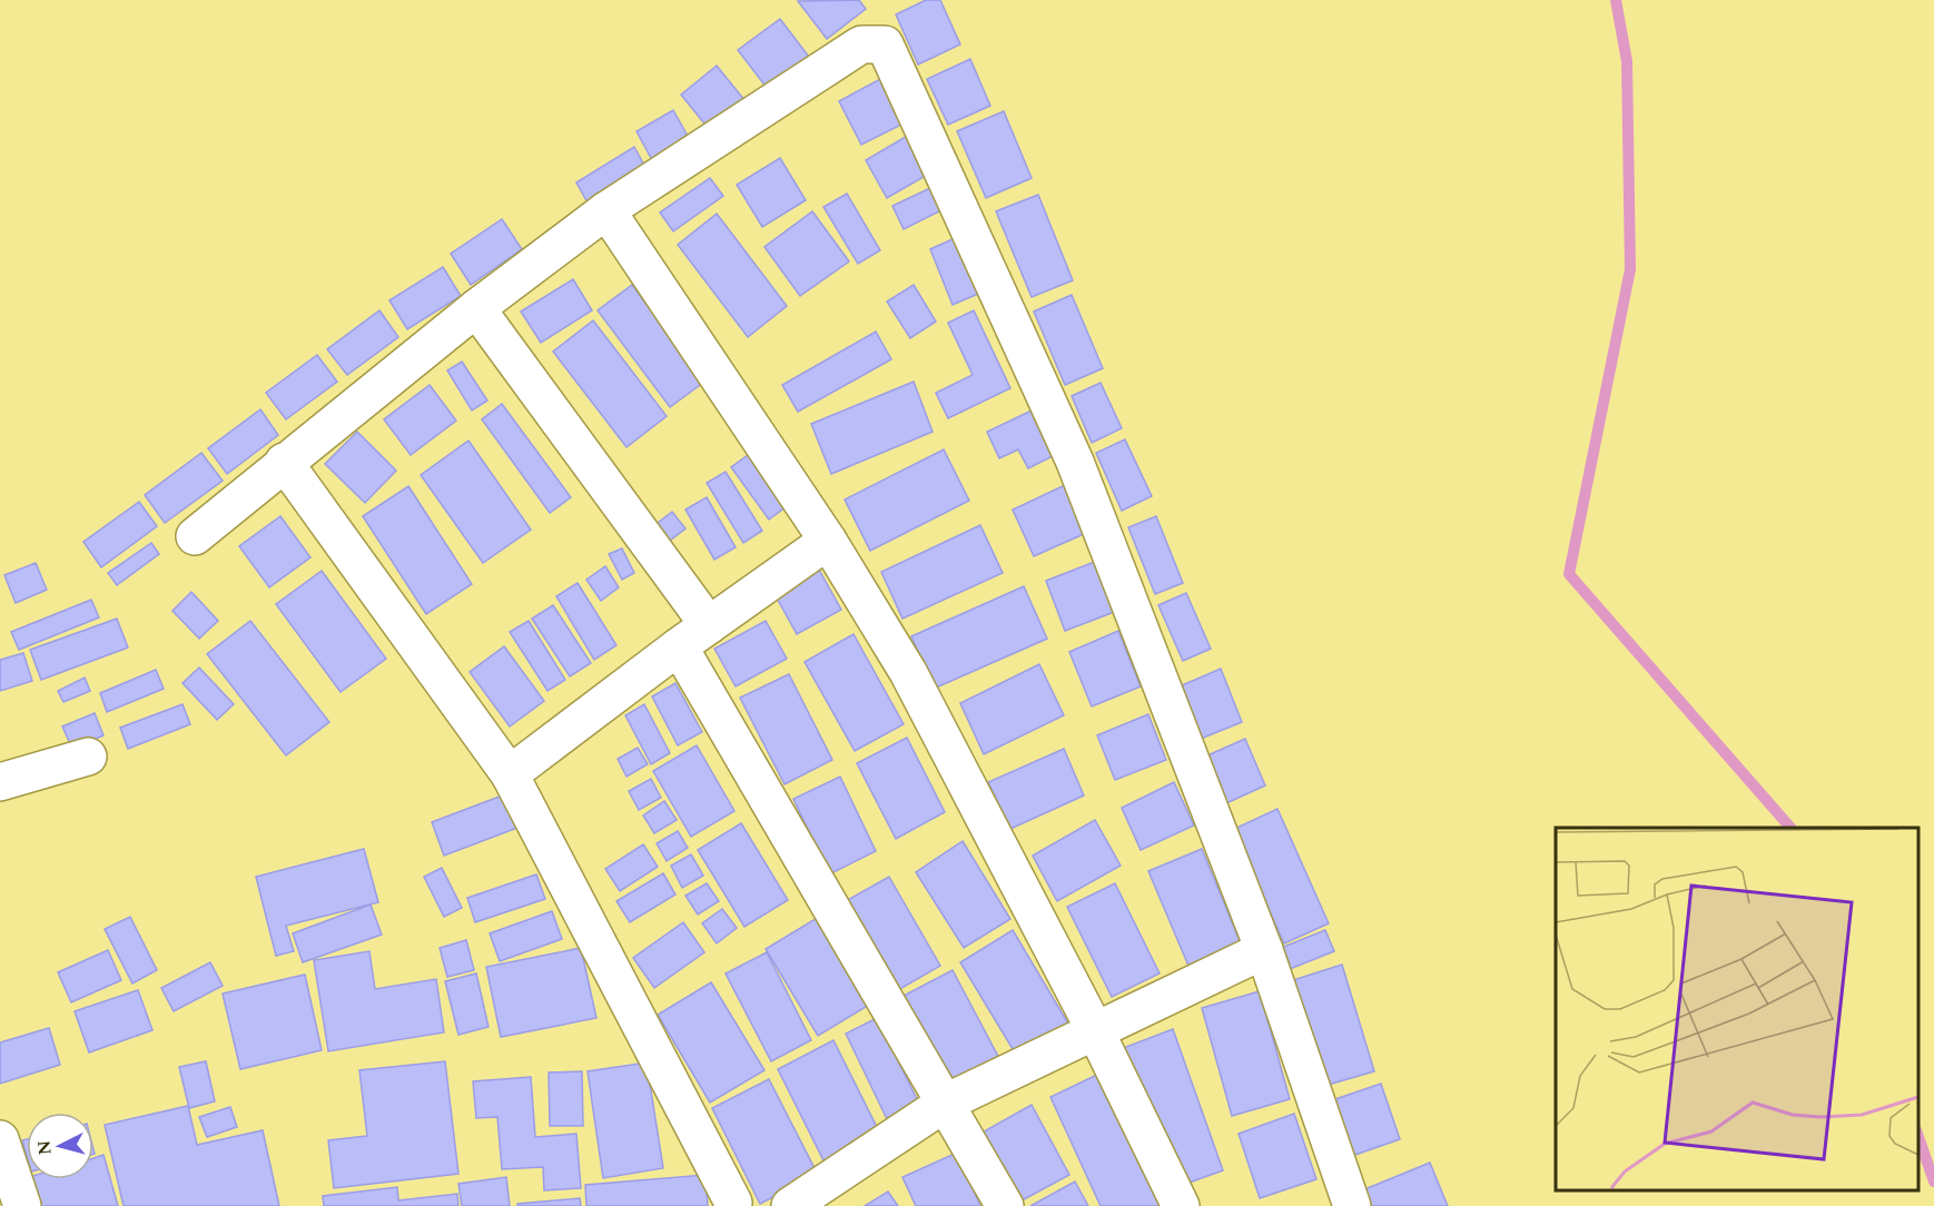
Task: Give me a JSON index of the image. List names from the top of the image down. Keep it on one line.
{"north":"left"}
